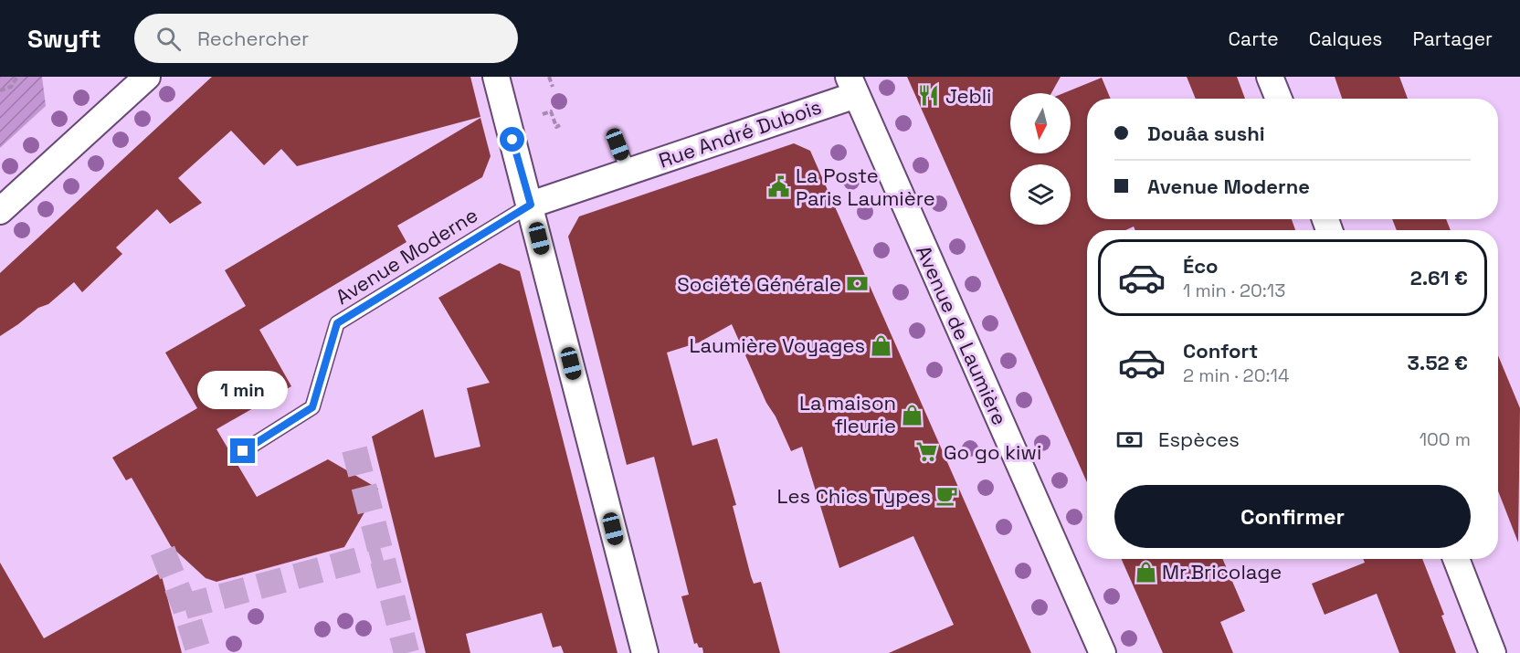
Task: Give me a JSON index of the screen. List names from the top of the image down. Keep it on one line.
{"streets":{"street":["Rue André Dubois","Avenue de Laumière"],"lane":["Avenue Moderne"]},"crossings":[["Rue André Dubois","Avenue Moderne"],["Rue André Dubois","Avenue de Laumière"]],"places":{"restaurant":["Jebli"],"public building":["La Poste Paris Laumière"],"bank":["Société Générale"],"shop":["Laumière Voyages","La maison fleurie","Mr.Bricolage"],"supermarket":["Go go kiwi"],"cafe":["Les Chics Types"]},"north":"bottom","page":{"header":"Swyft","search":"Rechercher","nav":["Carte","Calques","Partager"],"banner":["Douâa sushi","Avenue Moderne"],"list":[{"name":"Éco","note":"1 min · 20:13","value":"2.61 €"},{"name":"Confort","note":"2 min · 20:14","value":"3.52 €"}],"bubble":"1 min","pay":["Espèces","100 m"],"buttons":"Confirmer"}}
